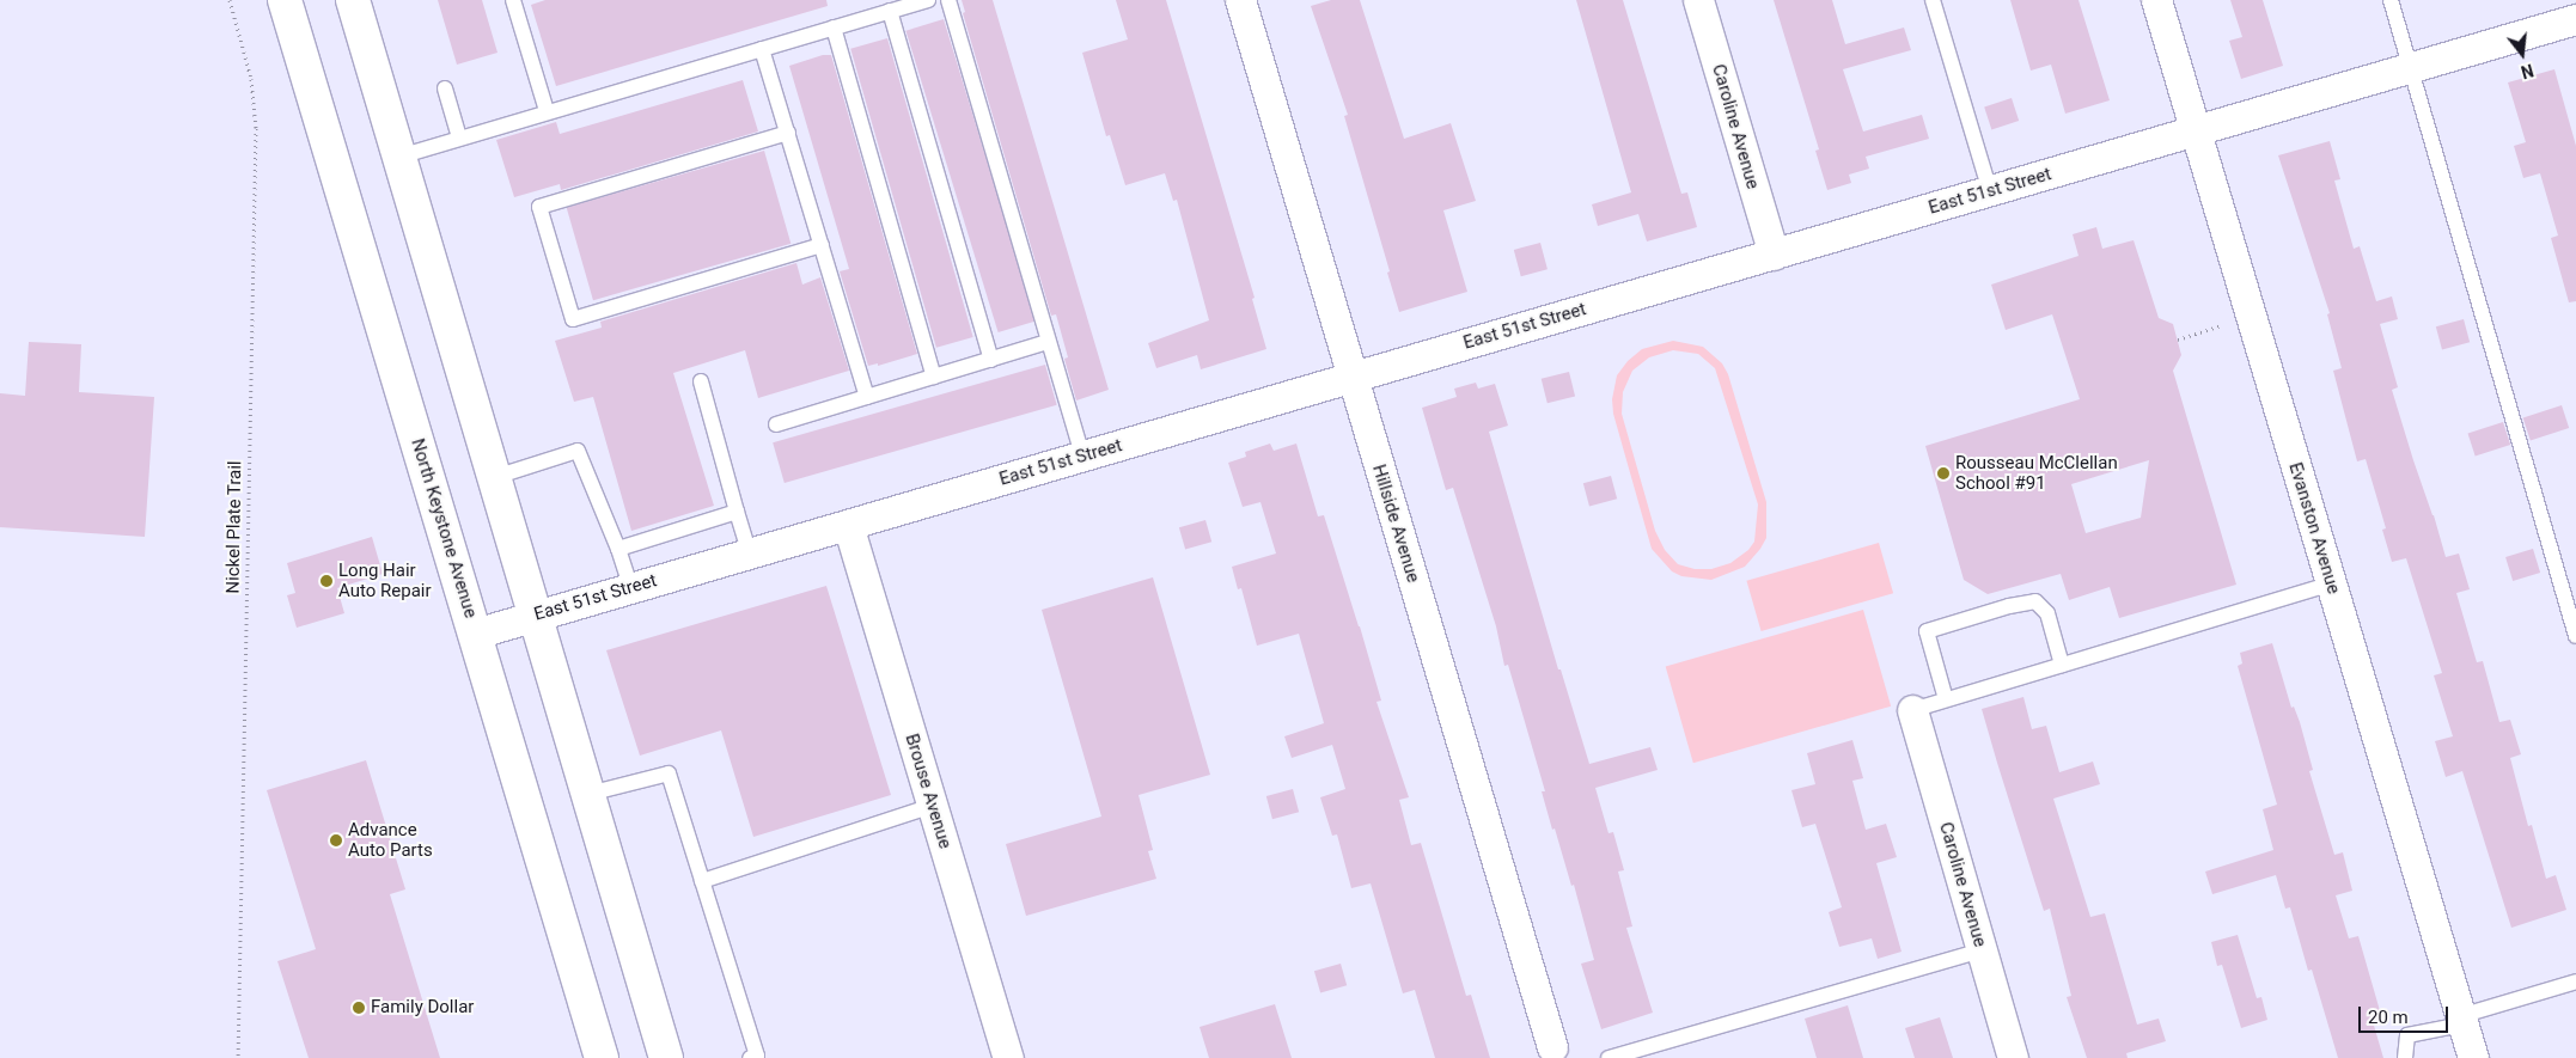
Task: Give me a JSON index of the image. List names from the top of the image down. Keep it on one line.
{"streets":{"main road":["North Keystone Avenue"],"street":["Caroline Avenue","East 51st Street","Hillside Avenue","Evanston Avenue","Brouse Avenue"],"path":["Nickel Plate Trail"]},"crossings":[["Caroline Avenue","East 51st Street"],["East 51st Street","Hillside Avenue"],["East 51st Street","North Keystone Avenue"],["East 51st Street","Evanston Avenue"],["East 51st Street","Brouse Avenue"]],"places":["Rousseau McClellan School #91","Long Hair Auto Repair","Advance Auto Parts","Family Dollar"],"scale_bar":"20 m","north":"bottom"}
